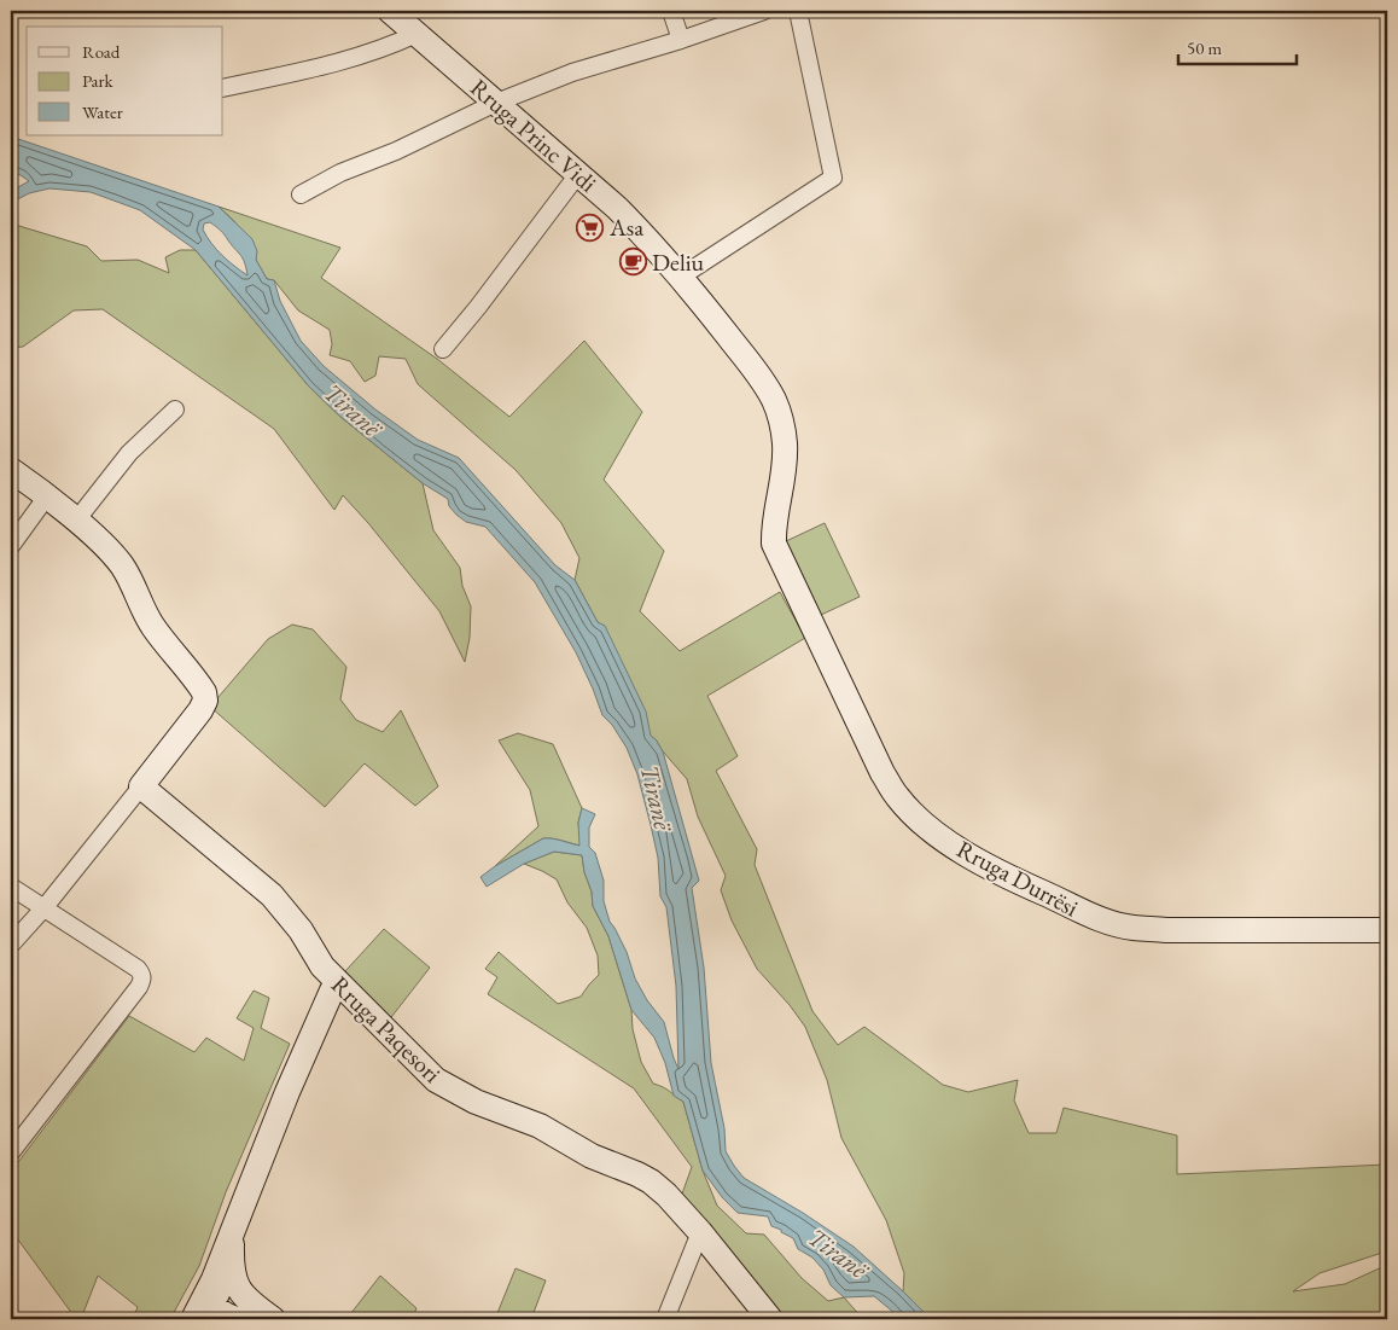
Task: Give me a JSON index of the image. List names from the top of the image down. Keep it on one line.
{"streets":{"street":["Rruga Princ Vidi","Rruga Durrësi","Rruga Paqesori"]},"crossings":[["Rruga Princ Vidi","Rruga Durrësi"]],"water":["Tiranë"],"places":{"supermarket":["Asa"],"cafe":["Deliu"]},"legend":["Road","Park","Water"],"scale_bar":"50 m"}
